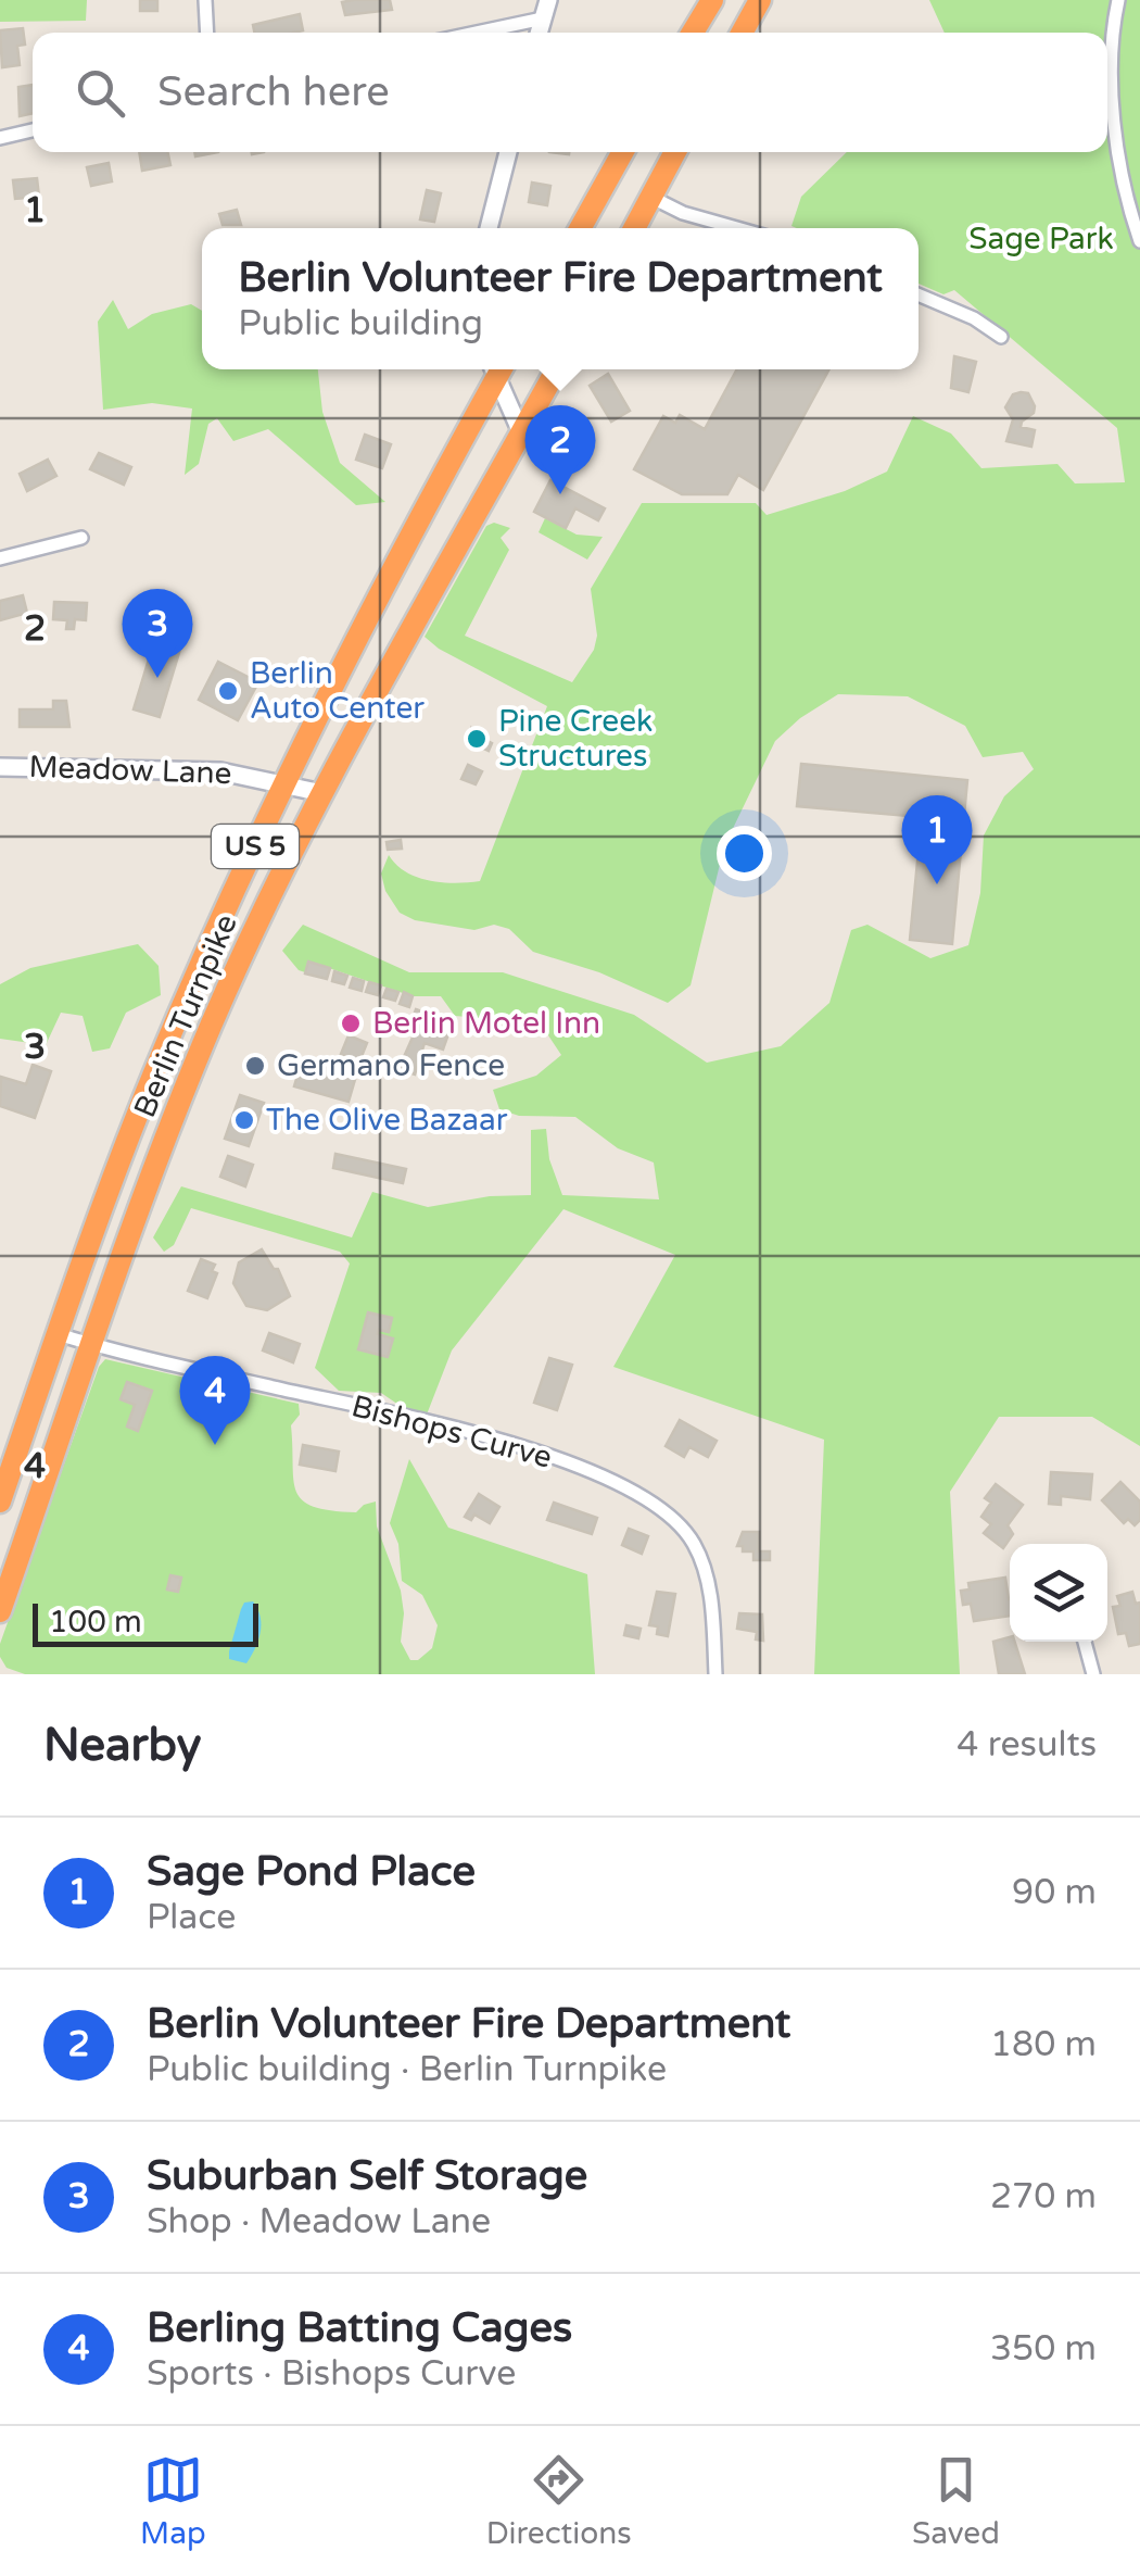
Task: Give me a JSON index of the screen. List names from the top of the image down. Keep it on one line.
{"streets":{"highway":["US 5","Berlin Turnpike"],"street":["Meadow Lane","Bishops Curve"]},"crossings":[["Meadow Lane","Berlin Turnpike"],["Berlin Turnpike","Bishops Curve"]],"parks":["Sage Park"],"places":["Berlin Auto Center","Pine Creek Structures","Berlin Motel Inn","Germano Fence","The Olive Bazaar"],"scale_bar":"100 m","page":{"search":"Search here","popup":["Berlin Volunteer Fire Department","Public building"],"pins":["2","3","1","4"],"scale":"100 m","heading":["Nearby","4 results"],"list":[{"mark":"1","name":"Sage Pond Place","note":"Place","value":"90 m"},{"mark":"2","name":"Berlin Volunteer Fire Department","note":"Public building · Berlin Turnpike","value":"180 m"},{"mark":"3","name":"Suburban Self Storage","note":"Shop · Meadow Lane","value":"270 m"},{"mark":"4","name":"Berling Batting Cages","note":"Sports · Bishops Curve","value":"350 m"}],"nav":["Map","Directions","Saved"]},"grid":{"rows":["1","2","3","4"]}}
